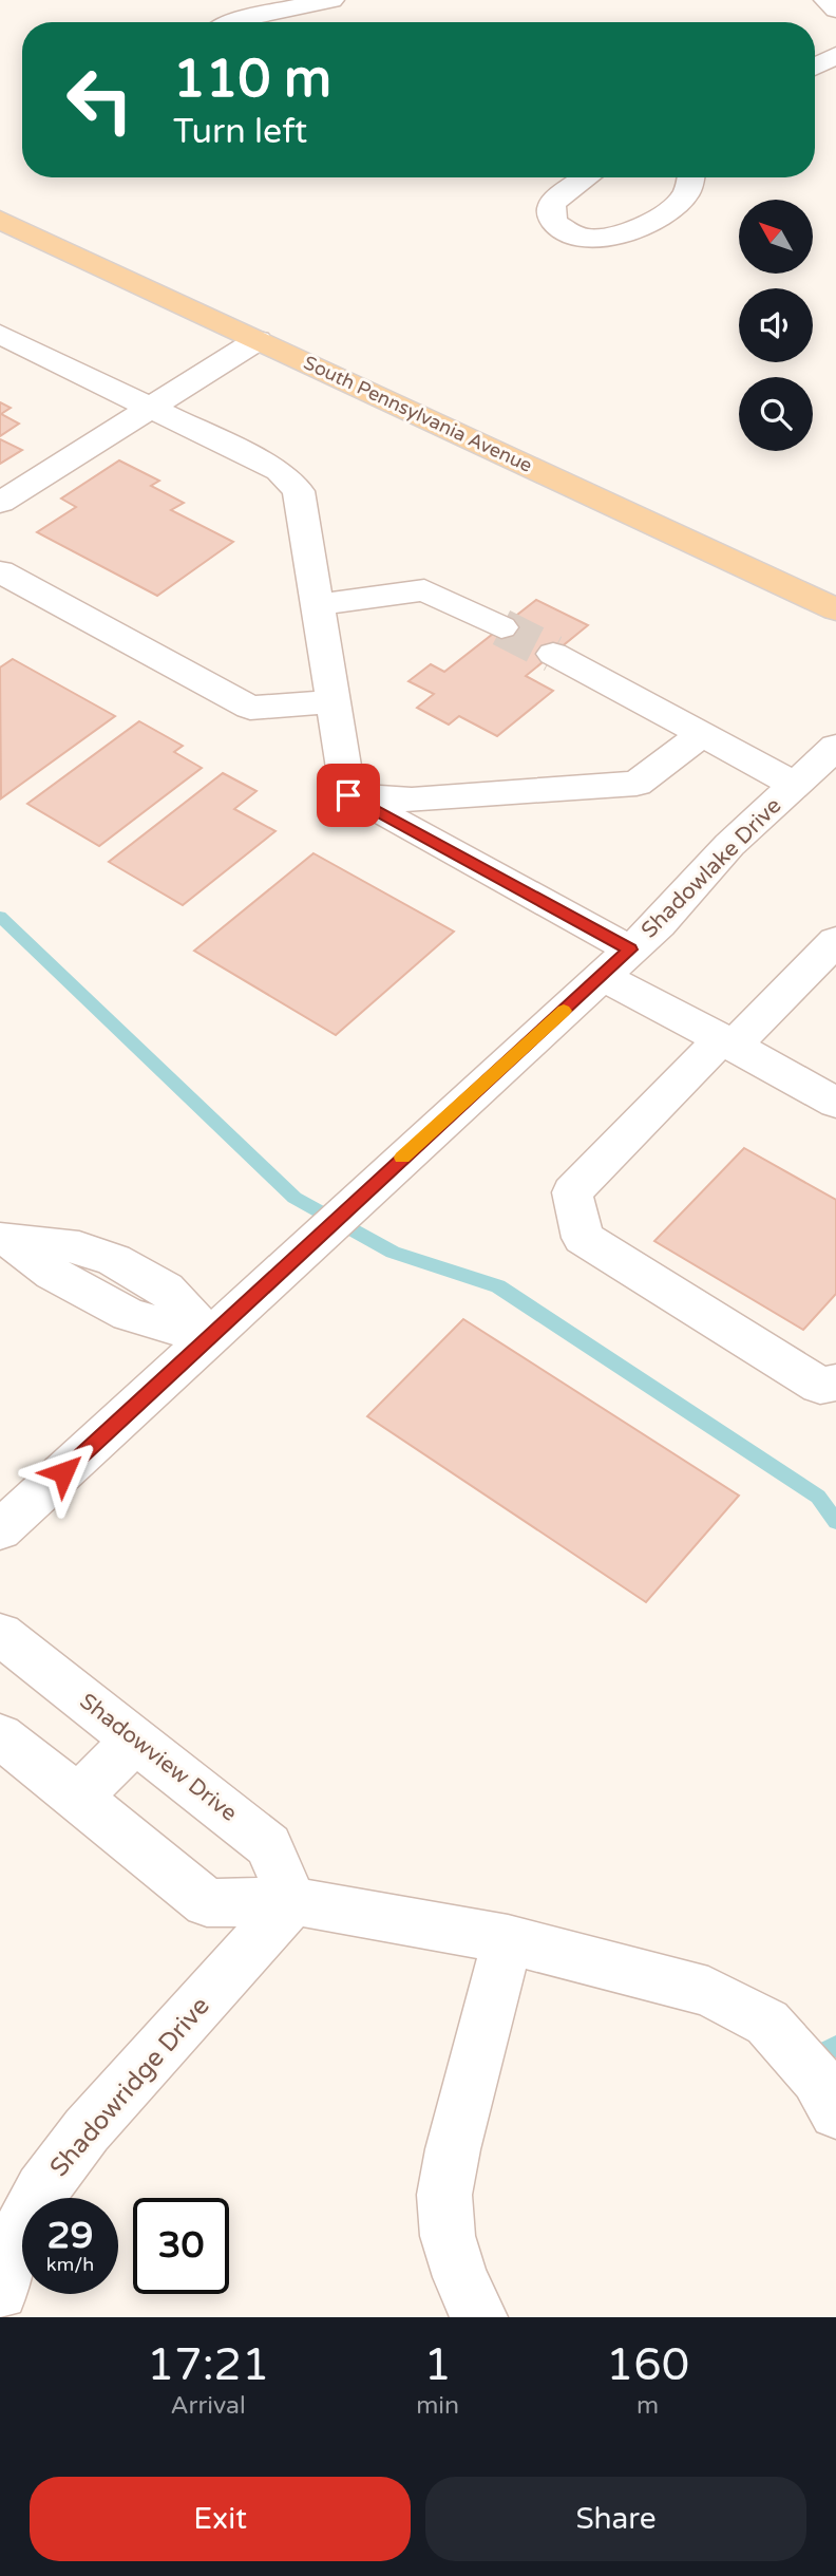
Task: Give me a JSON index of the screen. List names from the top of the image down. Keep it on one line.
{"streets":{"main road":["South Pennsylvania Avenue"],"street":["Shadowlake Drive","Shadowview Drive","Shadowridge Drive"]},"crossings":[["Shadowview Drive","Shadowridge Drive"]],"north":"top left","page":{"turn":["110 m","Turn left"],"speed":"29 km/h","limit":"30","eta":["17:21","Arrival","1","min","160","m"],"buttons":["Exit","Share"]}}
